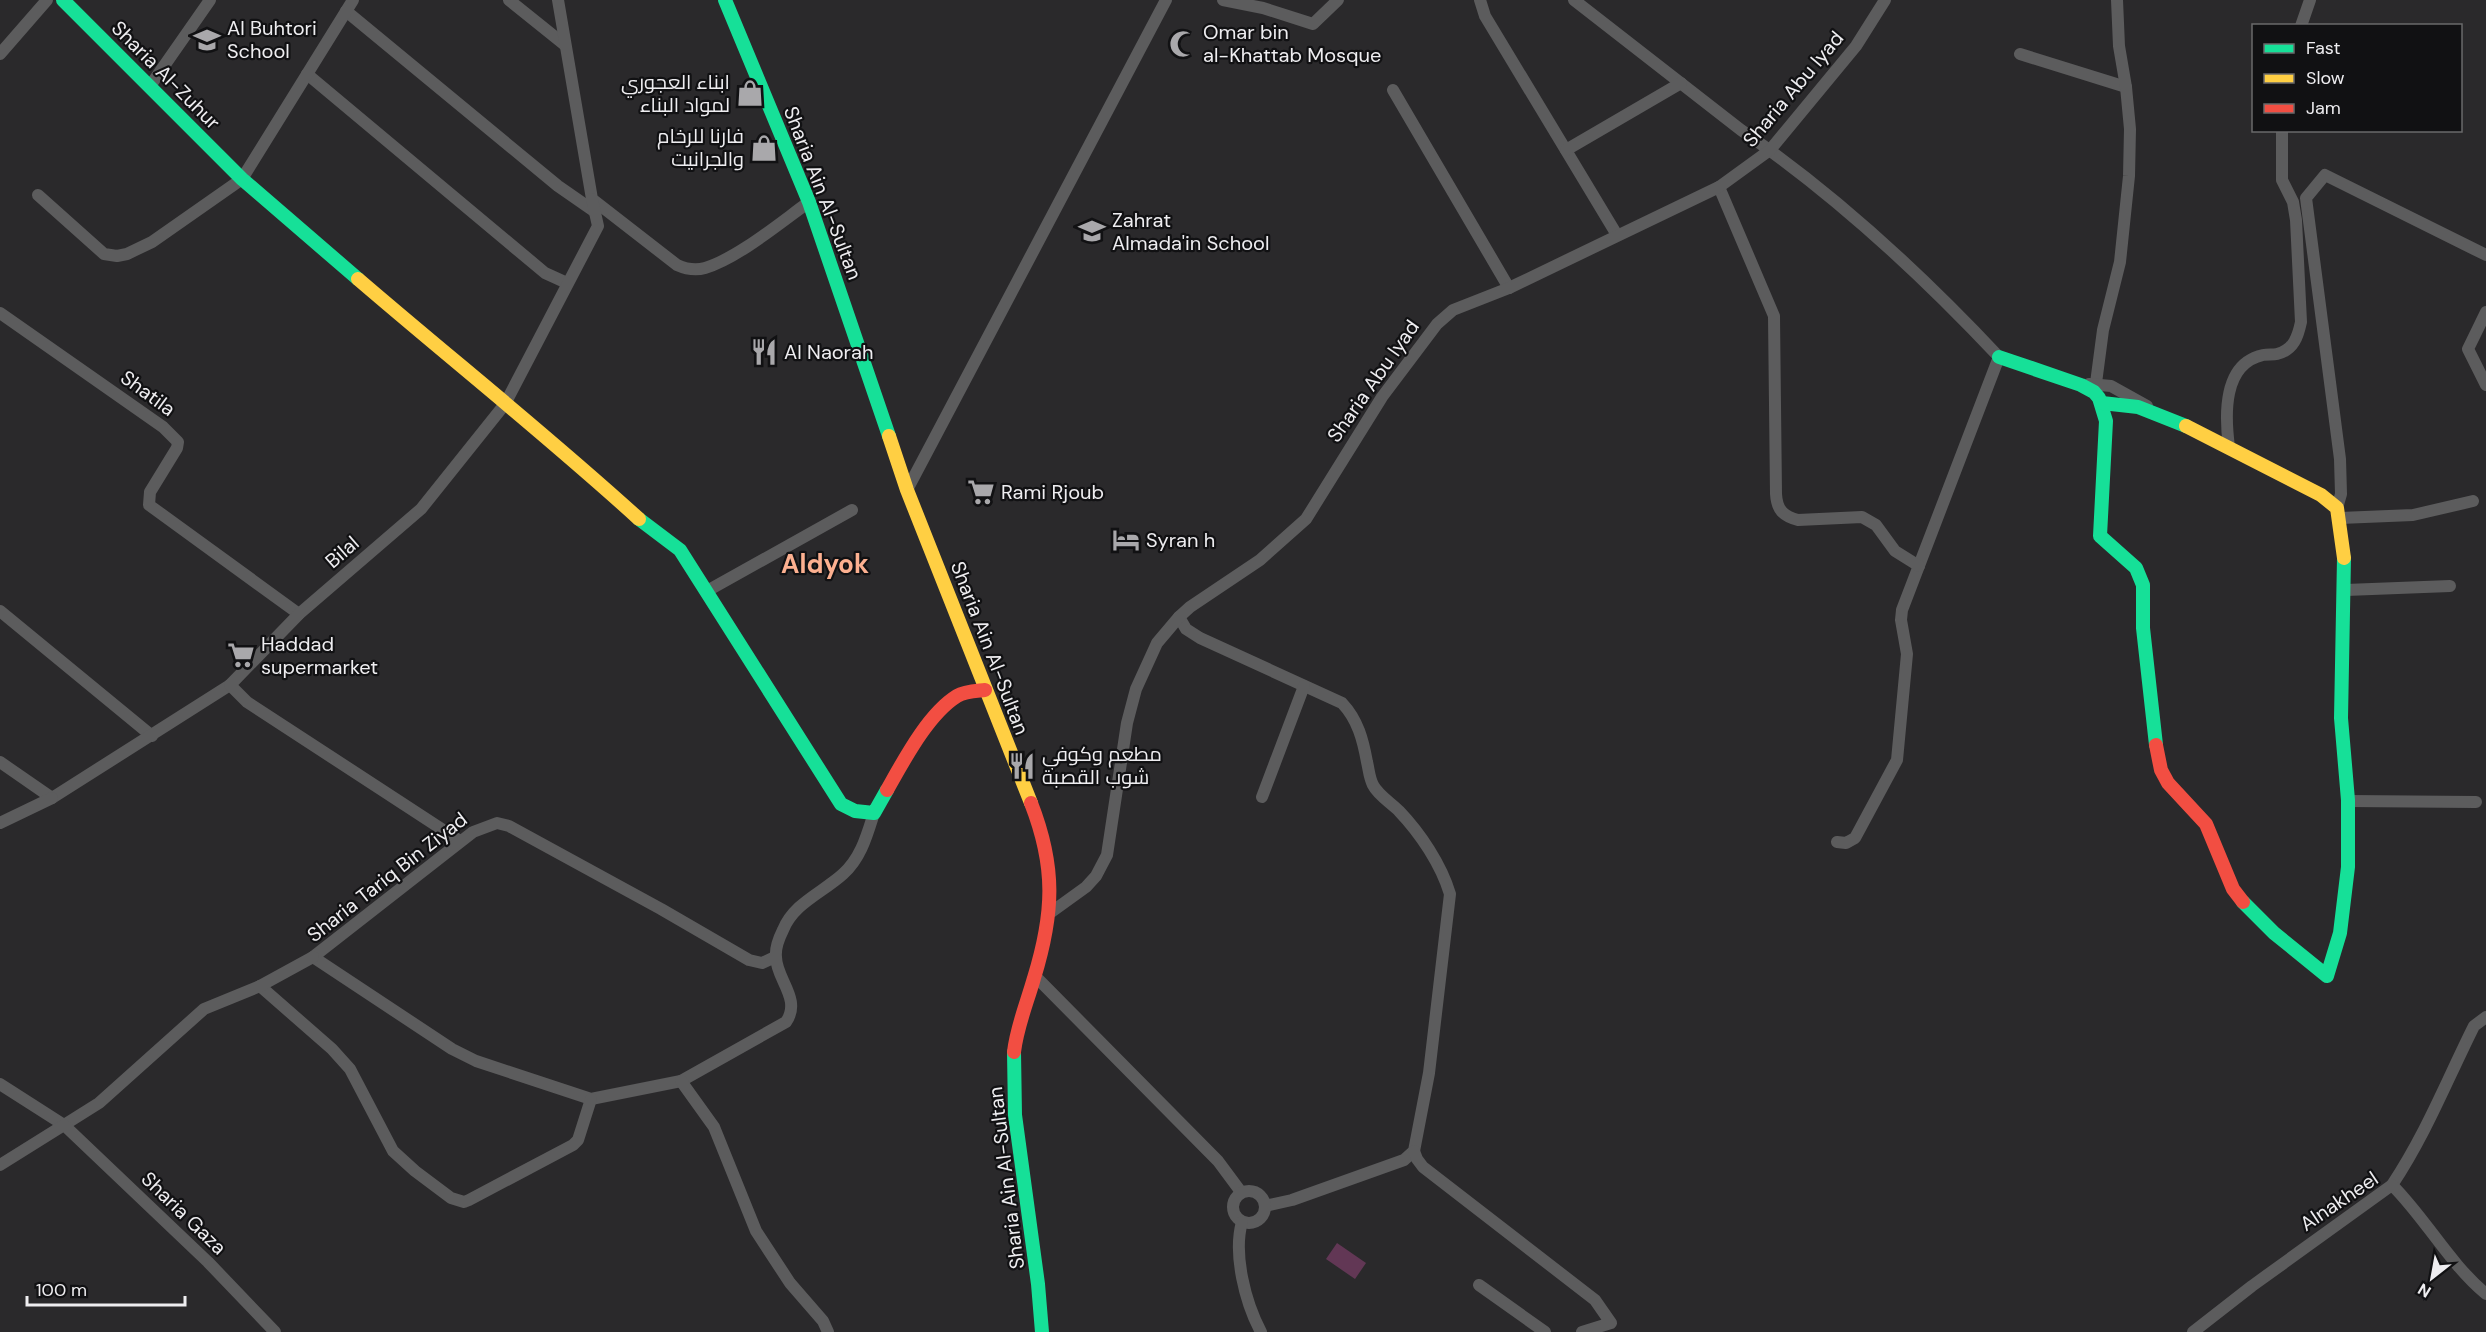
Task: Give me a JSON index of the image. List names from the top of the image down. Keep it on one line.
{"streets":{"street":["Sharia Al-Zuhur","Sharia Abu Iyad","Sharia Ain Al-Sultan","Shatila","Bilal","Sharia Tariq Bin Ziyad","Alnakheel","Sharia Gaza"]},"crossings":[["Sharia Al-Zuhur","Bilal"],["Sharia Abu Iyad","Sharia Ain Al-Sultan"],["Shatila","Bilal"]],"districts":["Aldyok"],"places":{"school or university":["Al Buhtori School","Zahrat Almada'in School"],"mosque":["Omar bin al-Khattab Mosque"],"shop":["ابناء العجوري لمواد البناء","فارنا للرخام والجرانيت"],"restaurant":["Al Naorah","مطعم وكوفي شوب القصبة"],"supermarket":["Rami Rjoub","Haddad supermarket"],"hotel":["Syran h"]},"legend":["Fast","Slow","Jam"],"scale_bar":"100 m","north":"bottom left"}
